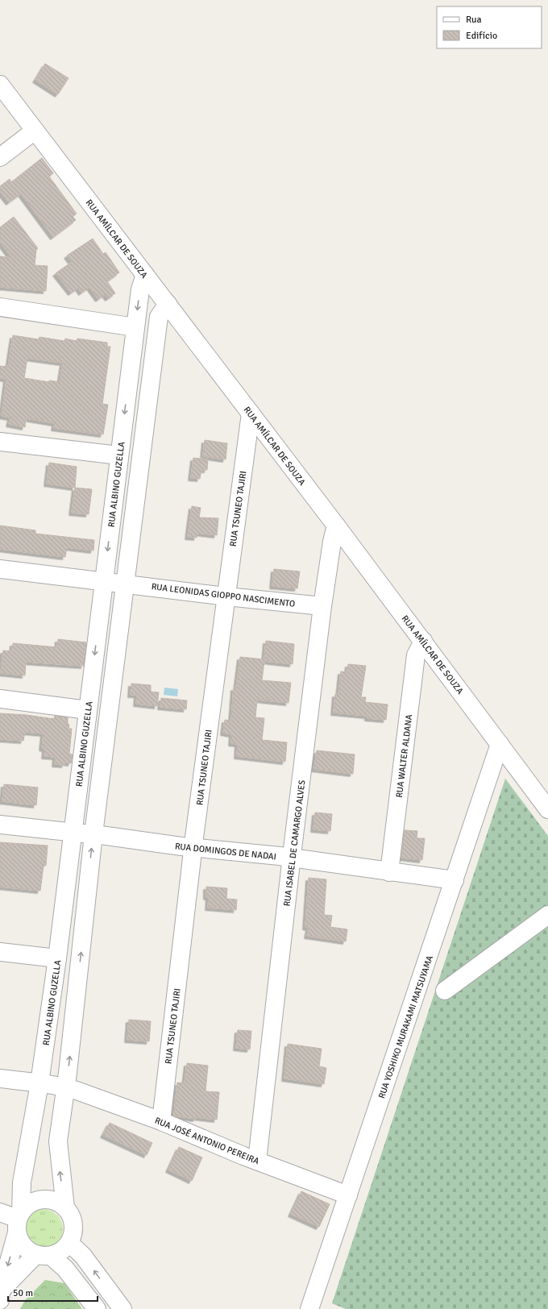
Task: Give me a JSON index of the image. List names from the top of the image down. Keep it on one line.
{"streets":{"street":["RUA AMÍLCAR DE SOUZA","RUA ALBINO GUZELLA","RUA TSUNEO TAJIRI","RUA LEONIDAS GIOPPO NASCIMENTO","RUA WALTER ALDANA","RUA ISABEL DE CAMARGO ALVES","RUA DOMINGOS DE NADAI","RUA YOSHIKO MURAKAMI MATSUYAMA","RUA JOSÉ ANTONIO PEREIRA"]},"crossings":[["RUA AMÍLCAR DE SOUZA","RUA ALBINO GUZELLA"],["RUA AMÍLCAR DE SOUZA","RUA TSUNEO TAJIRI"],["RUA AMÍLCAR DE SOUZA","RUA WALTER ALDANA"],["RUA AMÍLCAR DE SOUZA","RUA ISABEL DE CAMARGO ALVES"],["RUA AMÍLCAR DE SOUZA","RUA YOSHIKO MURAKAMI MATSUYAMA"],["RUA ALBINO GUZELLA","RUA LEONIDAS GIOPPO NASCIMENTO"],["RUA ALBINO GUZELLA","RUA DOMINGOS DE NADAI"],["RUA ALBINO GUZELLA","RUA JOSÉ ANTONIO PEREIRA"],["RUA TSUNEO TAJIRI","RUA LEONIDAS GIOPPO NASCIMENTO"],["RUA TSUNEO TAJIRI","RUA DOMINGOS DE NADAI"],["RUA TSUNEO TAJIRI","RUA JOSÉ ANTONIO PEREIRA"],["RUA LEONIDAS GIOPPO NASCIMENTO","RUA ISABEL DE CAMARGO ALVES"],["RUA WALTER ALDANA","RUA DOMINGOS DE NADAI"],["RUA ISABEL DE CAMARGO ALVES","RUA DOMINGOS DE NADAI"],["RUA ISABEL DE CAMARGO ALVES","RUA JOSÉ ANTONIO PEREIRA"],["RUA DOMINGOS DE NADAI","RUA YOSHIKO MURAKAMI MATSUYAMA"],["RUA YOSHIKO MURAKAMI MATSUYAMA","RUA JOSÉ ANTONIO PEREIRA"]],"legend":["Rua","Edifício"],"scale_bar":"50 m"}
